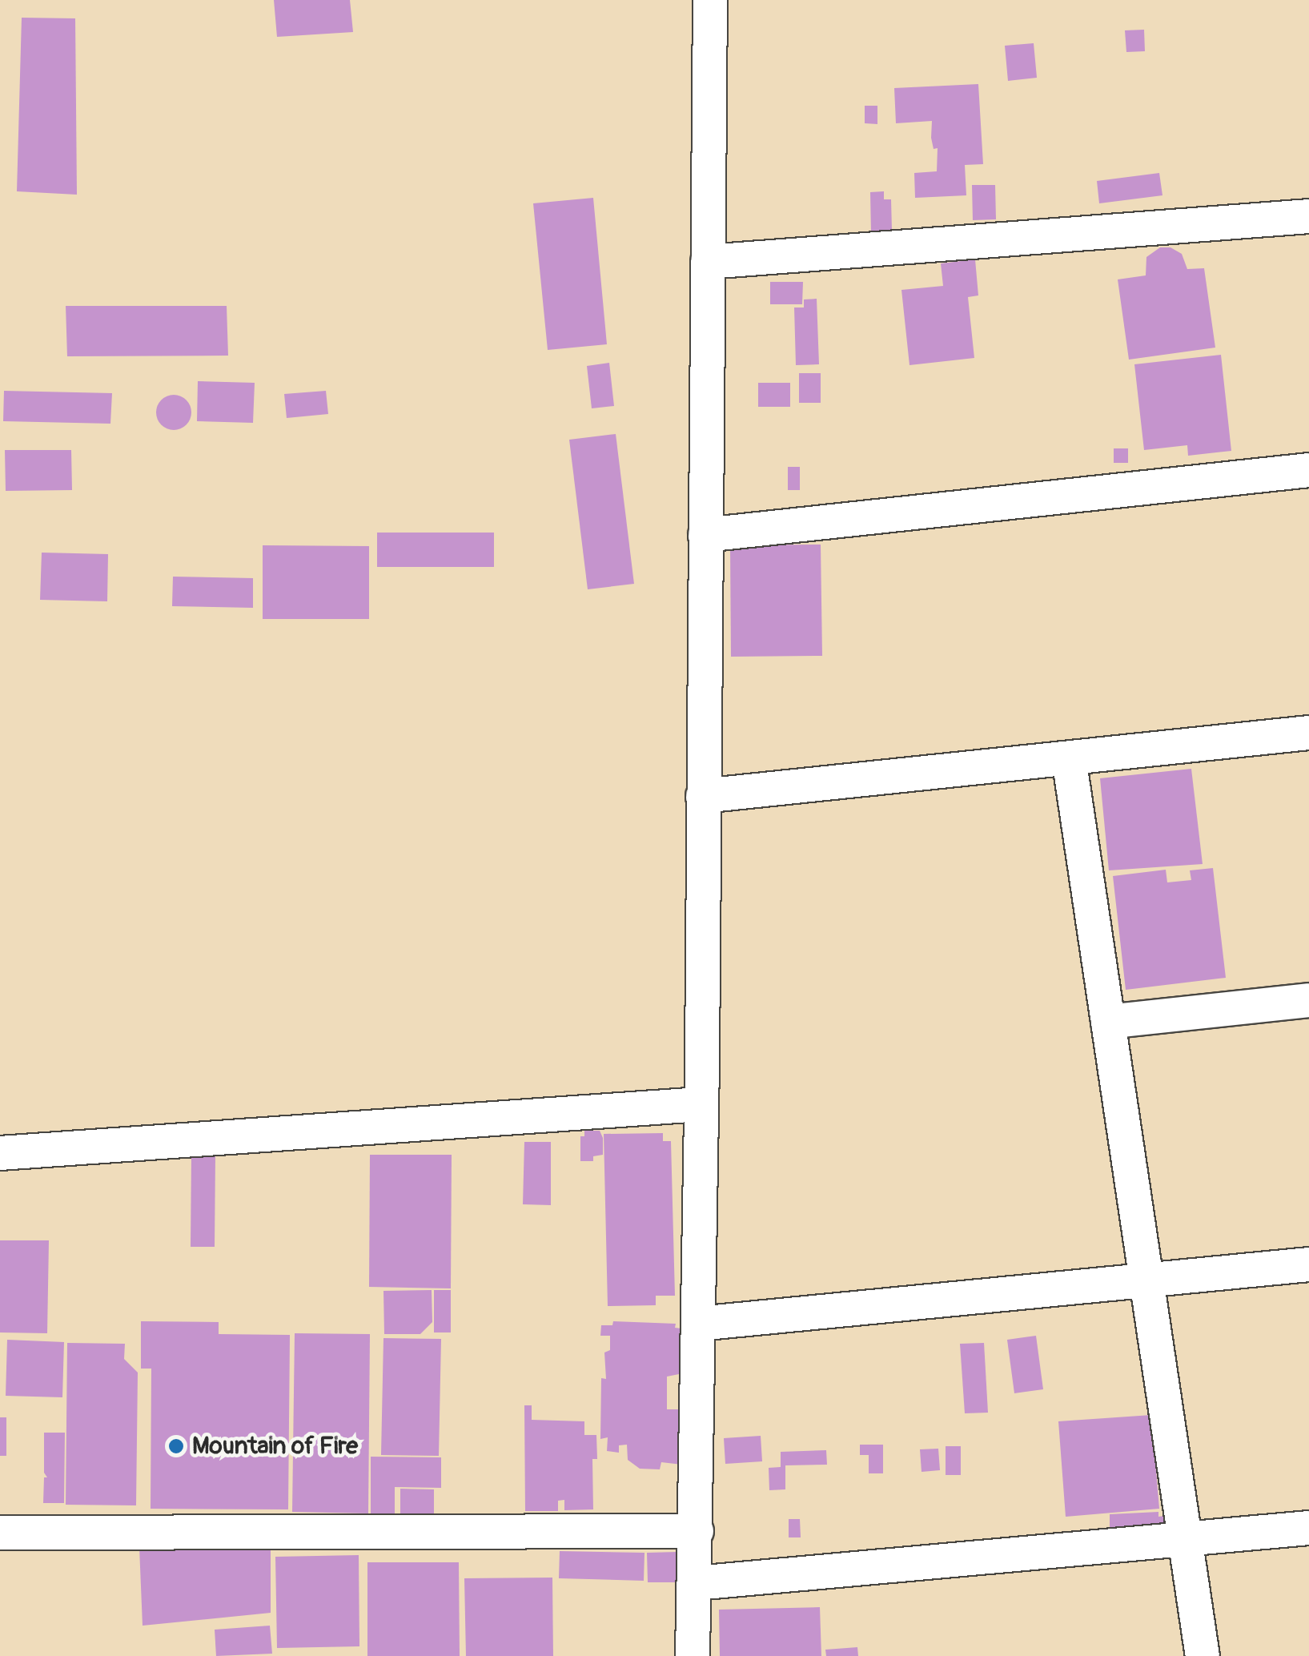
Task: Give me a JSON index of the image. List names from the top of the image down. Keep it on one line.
{"places":["Mountain of Fire"]}
